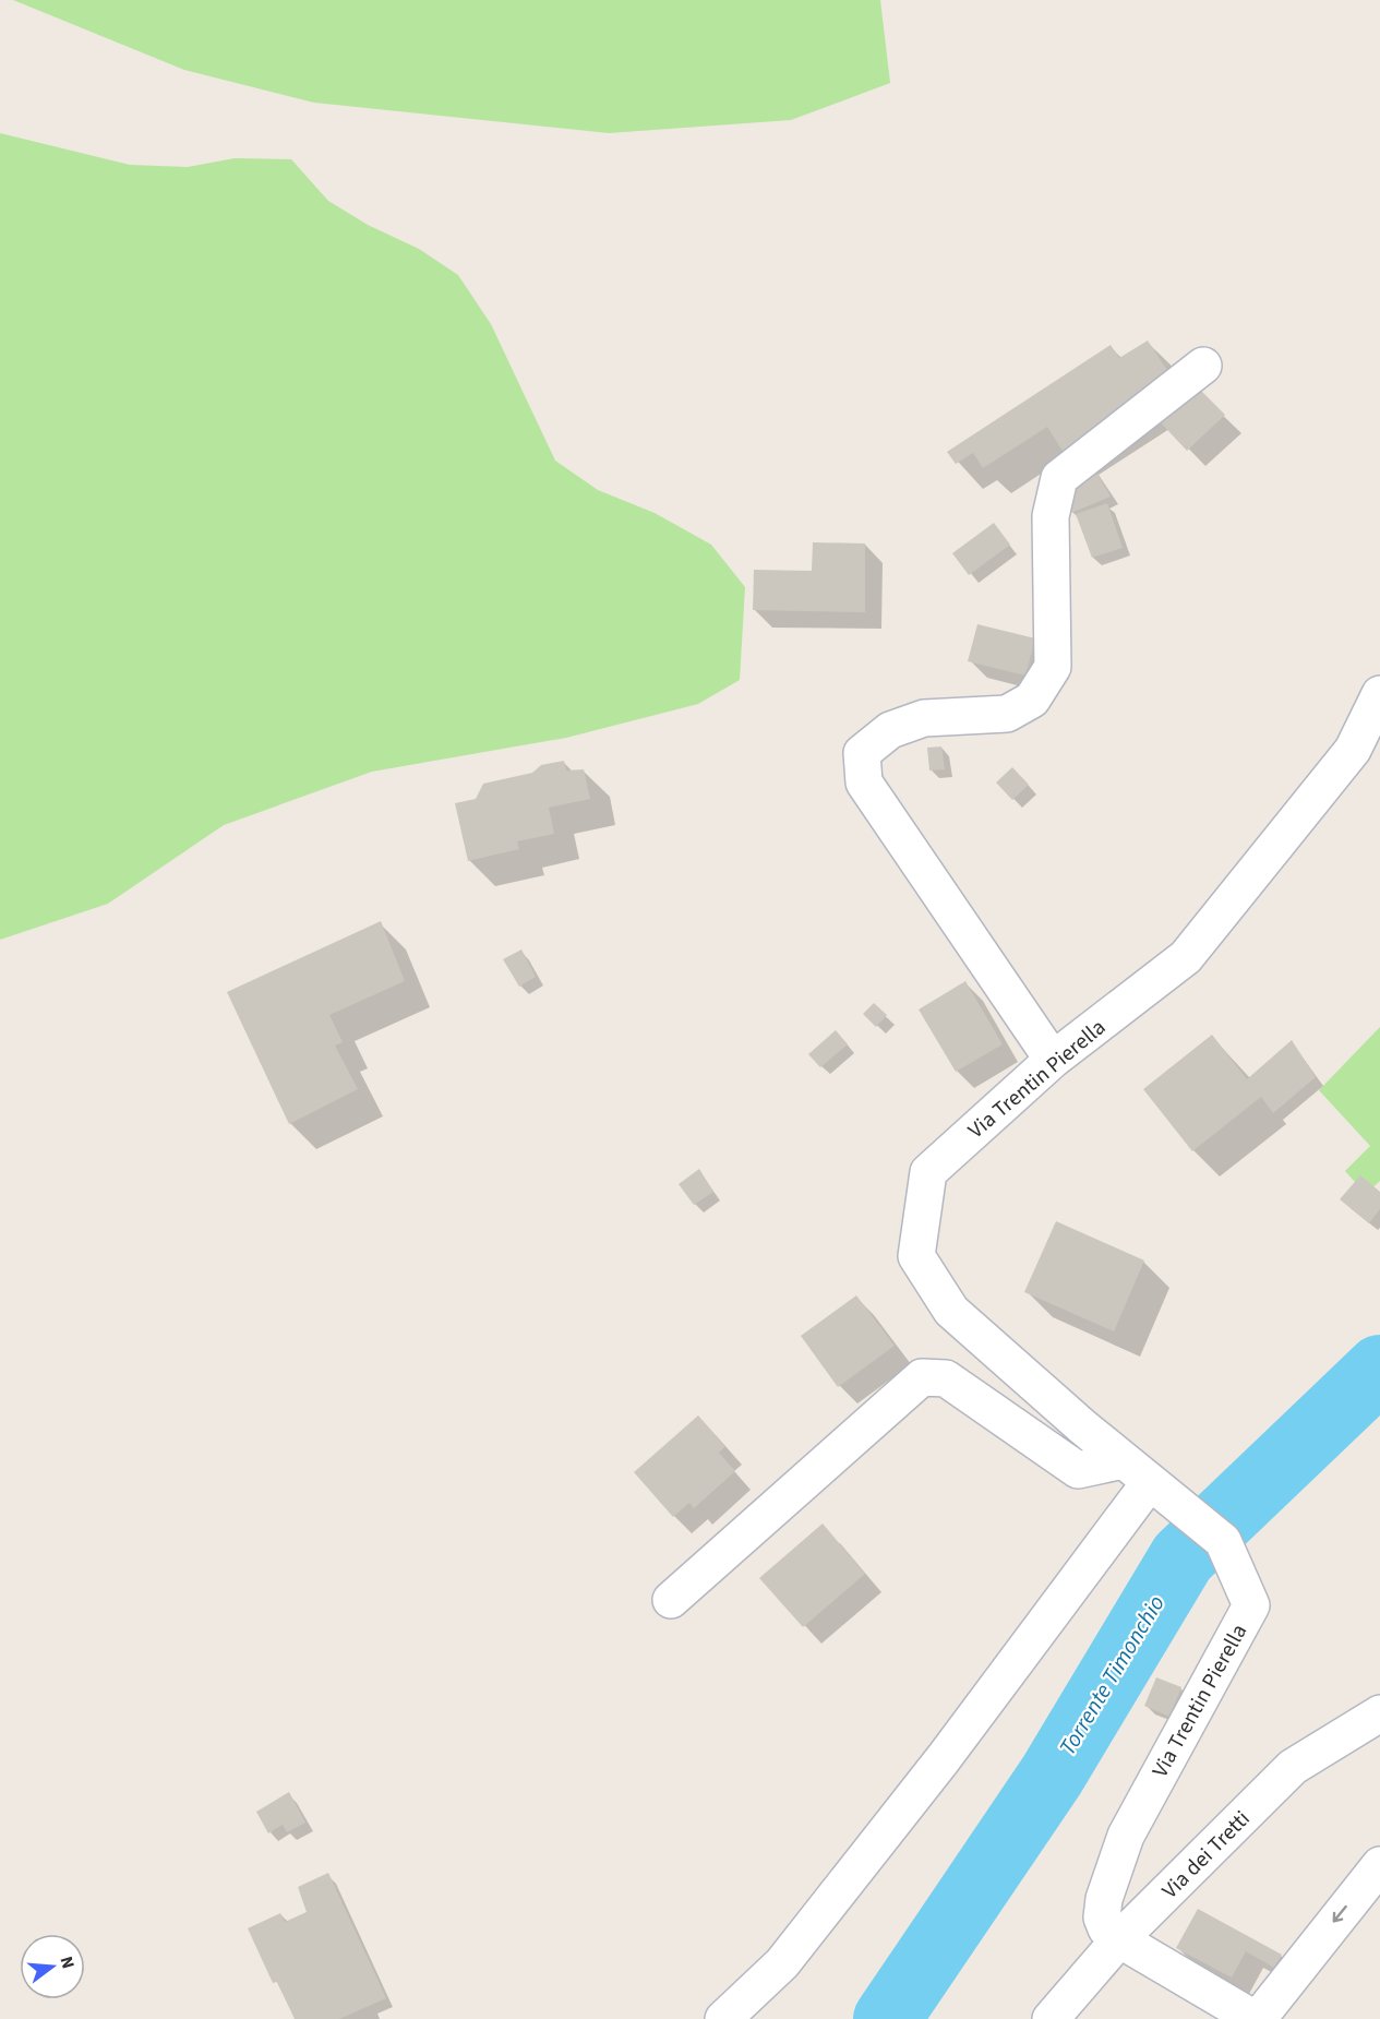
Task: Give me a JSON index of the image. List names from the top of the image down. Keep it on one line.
{"streets":{"street":["Via Trentin Pierella","Via dei Tretti"]},"crossings":[["Via Trentin Pierella","Via dei Tretti"]],"water":["Torrente Timonchio"],"north":"right"}
